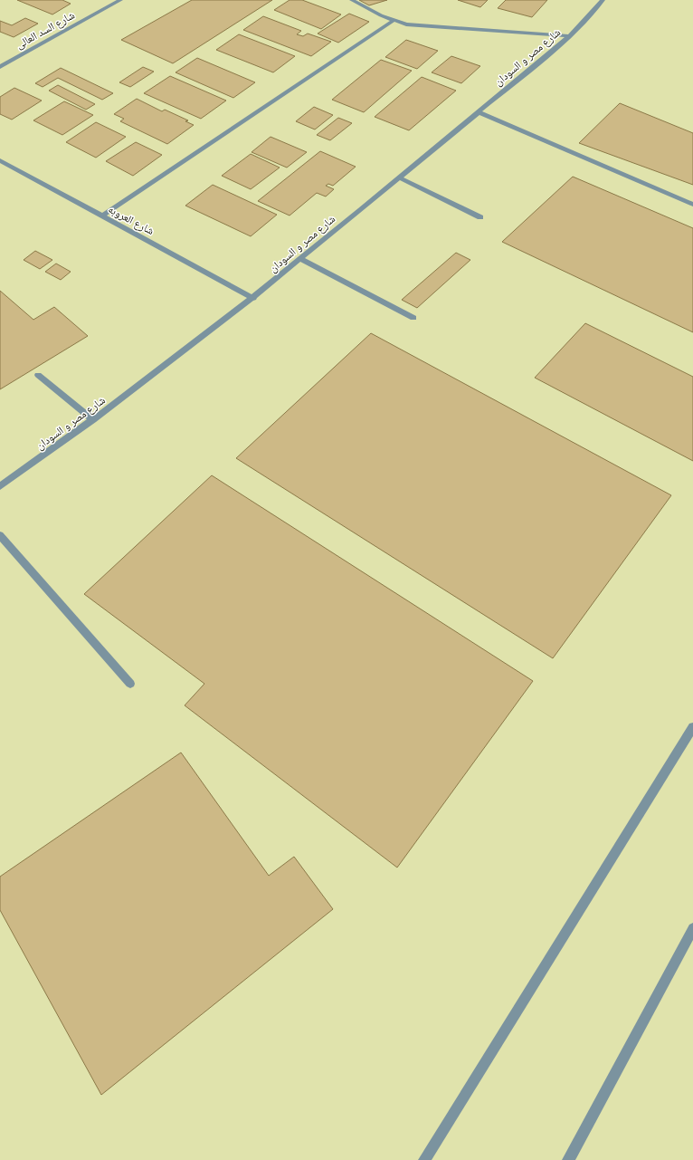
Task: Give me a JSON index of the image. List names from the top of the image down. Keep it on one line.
{"streets":{"street":["شارع السد العالى","شارع مصر و السودان","شارع العروبه"]},"crossings":[["شارع مصر و السودان","شارع العروبه"]]}
